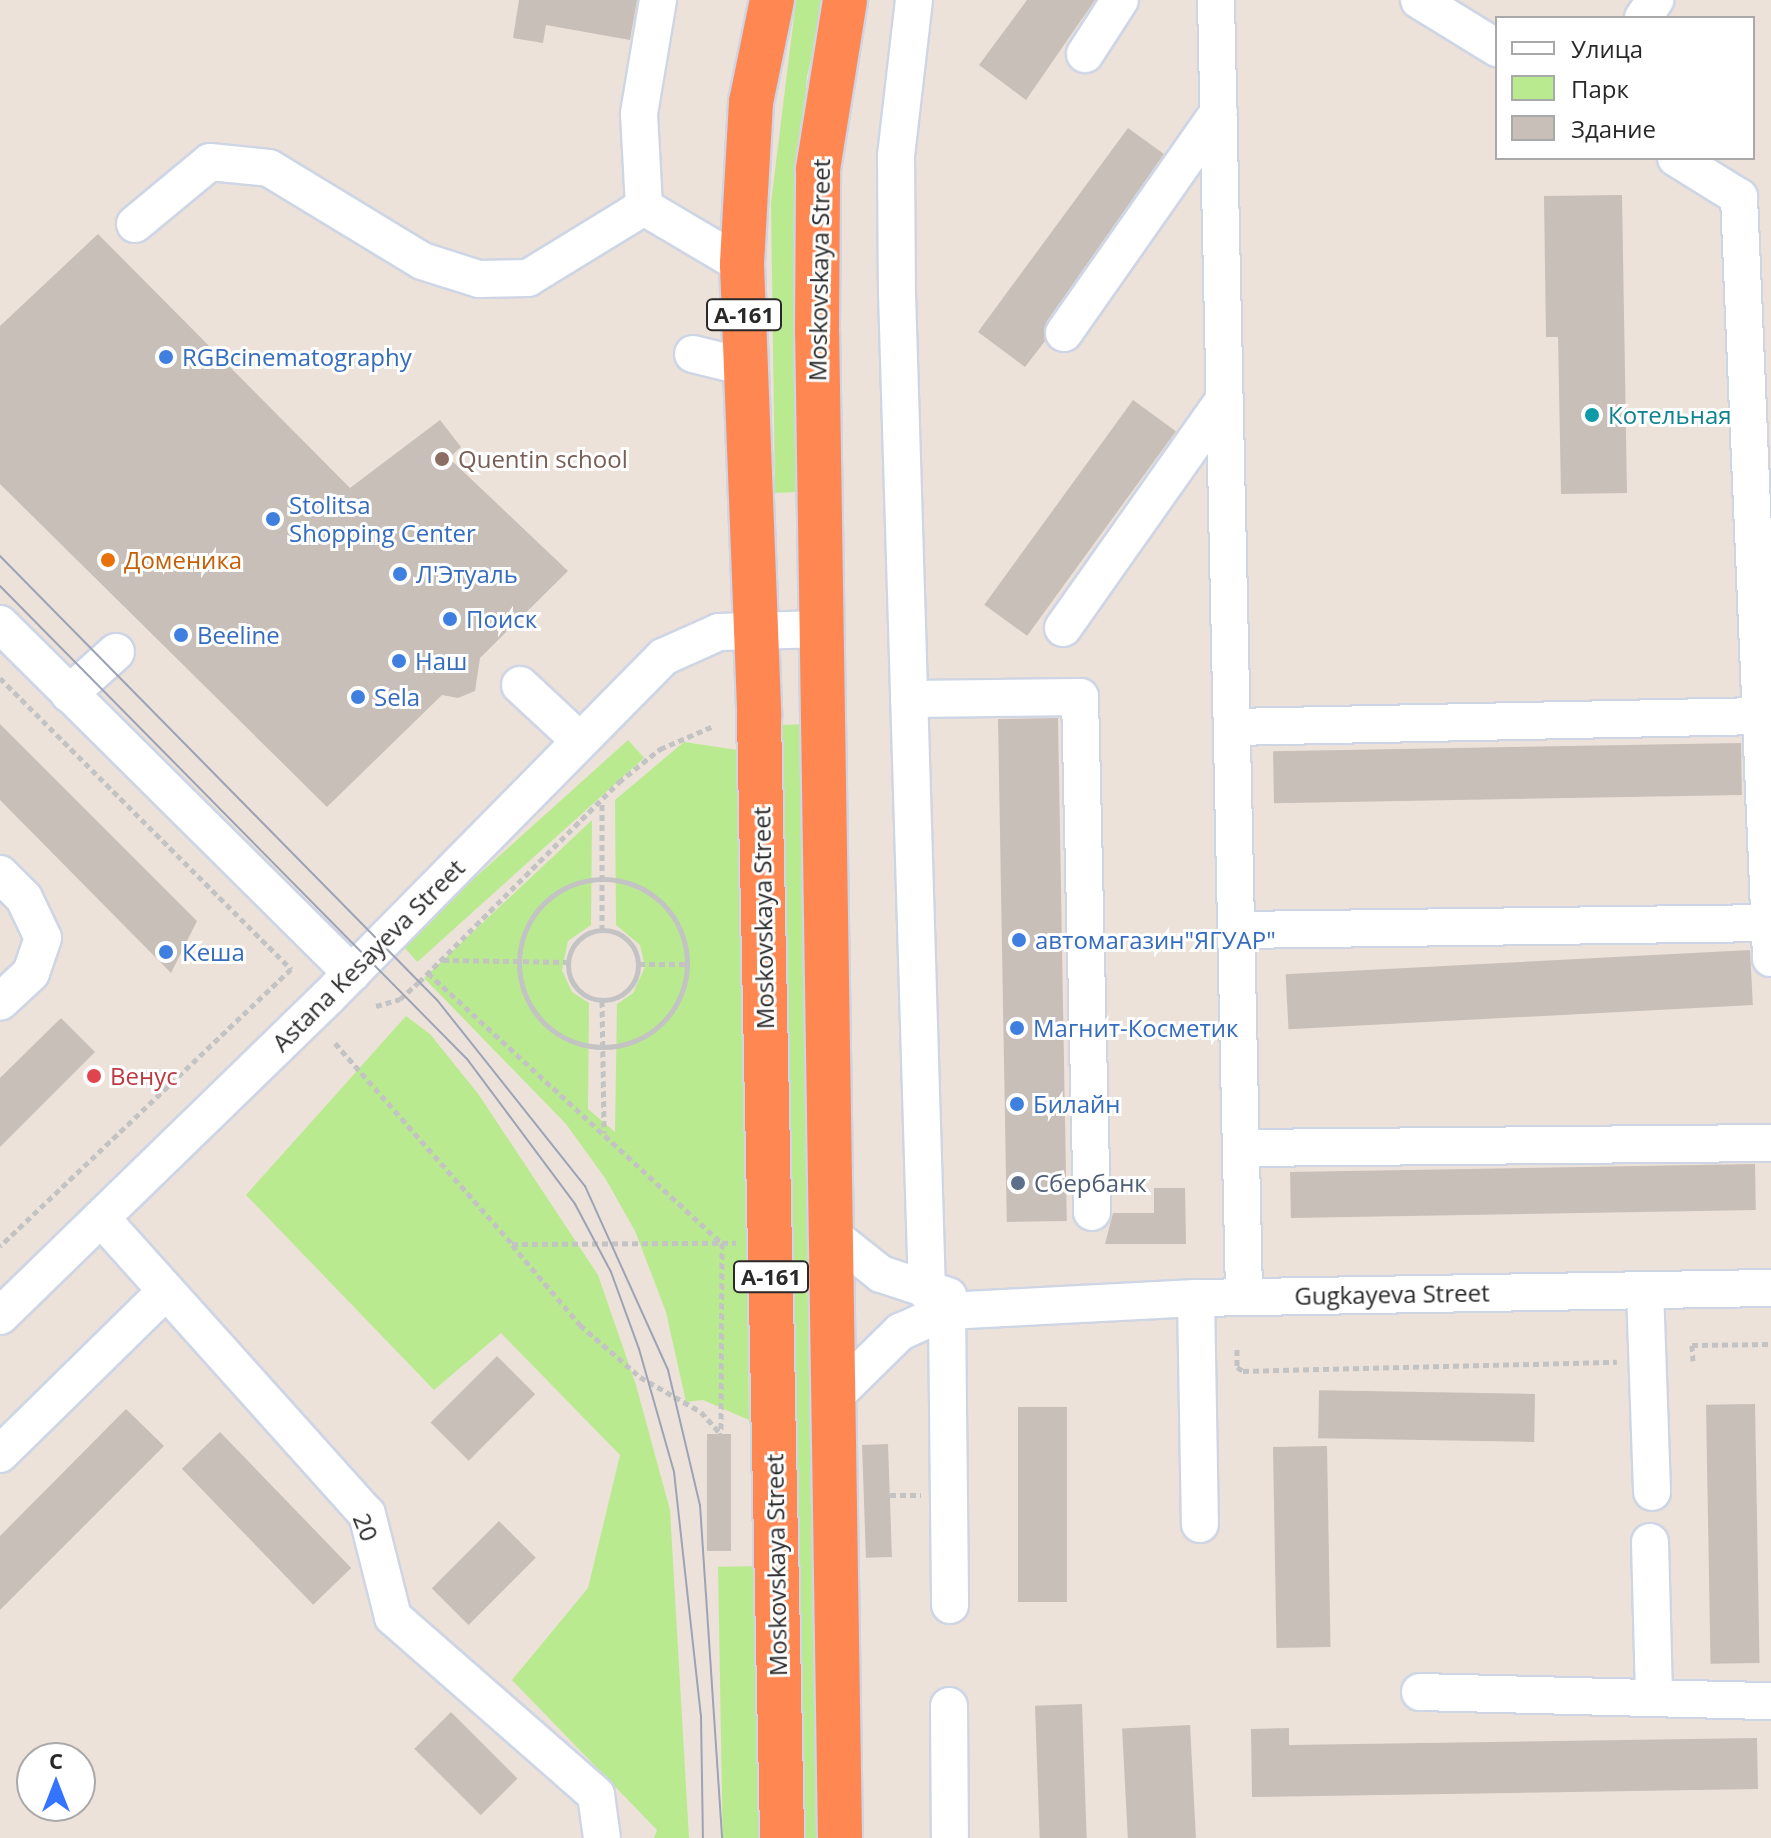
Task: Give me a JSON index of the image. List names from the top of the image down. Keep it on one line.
{"streets":{"highway":["Moskovskaya Street","А-161"],"street":["Astana Kesayeva Street","Gugkayeva Street","20"]},"crossings":[["Moskovskaya Street","Astana Kesayeva Street"],["Moskovskaya Street","Gugkayeva Street"],["Astana Kesayeva Street","20"]],"places":["RGBcinematography","Котельная","Quentin school","Stolitsa Shopping Center","Доменика","Л'Этуаль","Поиск","Beeline","Наш","Sela","автомагазин\"ЯГУАР\"","Кеша","Магнит-Косметик","Венус","Билайн","Сбербанк"],"legend":["Улица","Парк","Здание"],"north":"top"}
